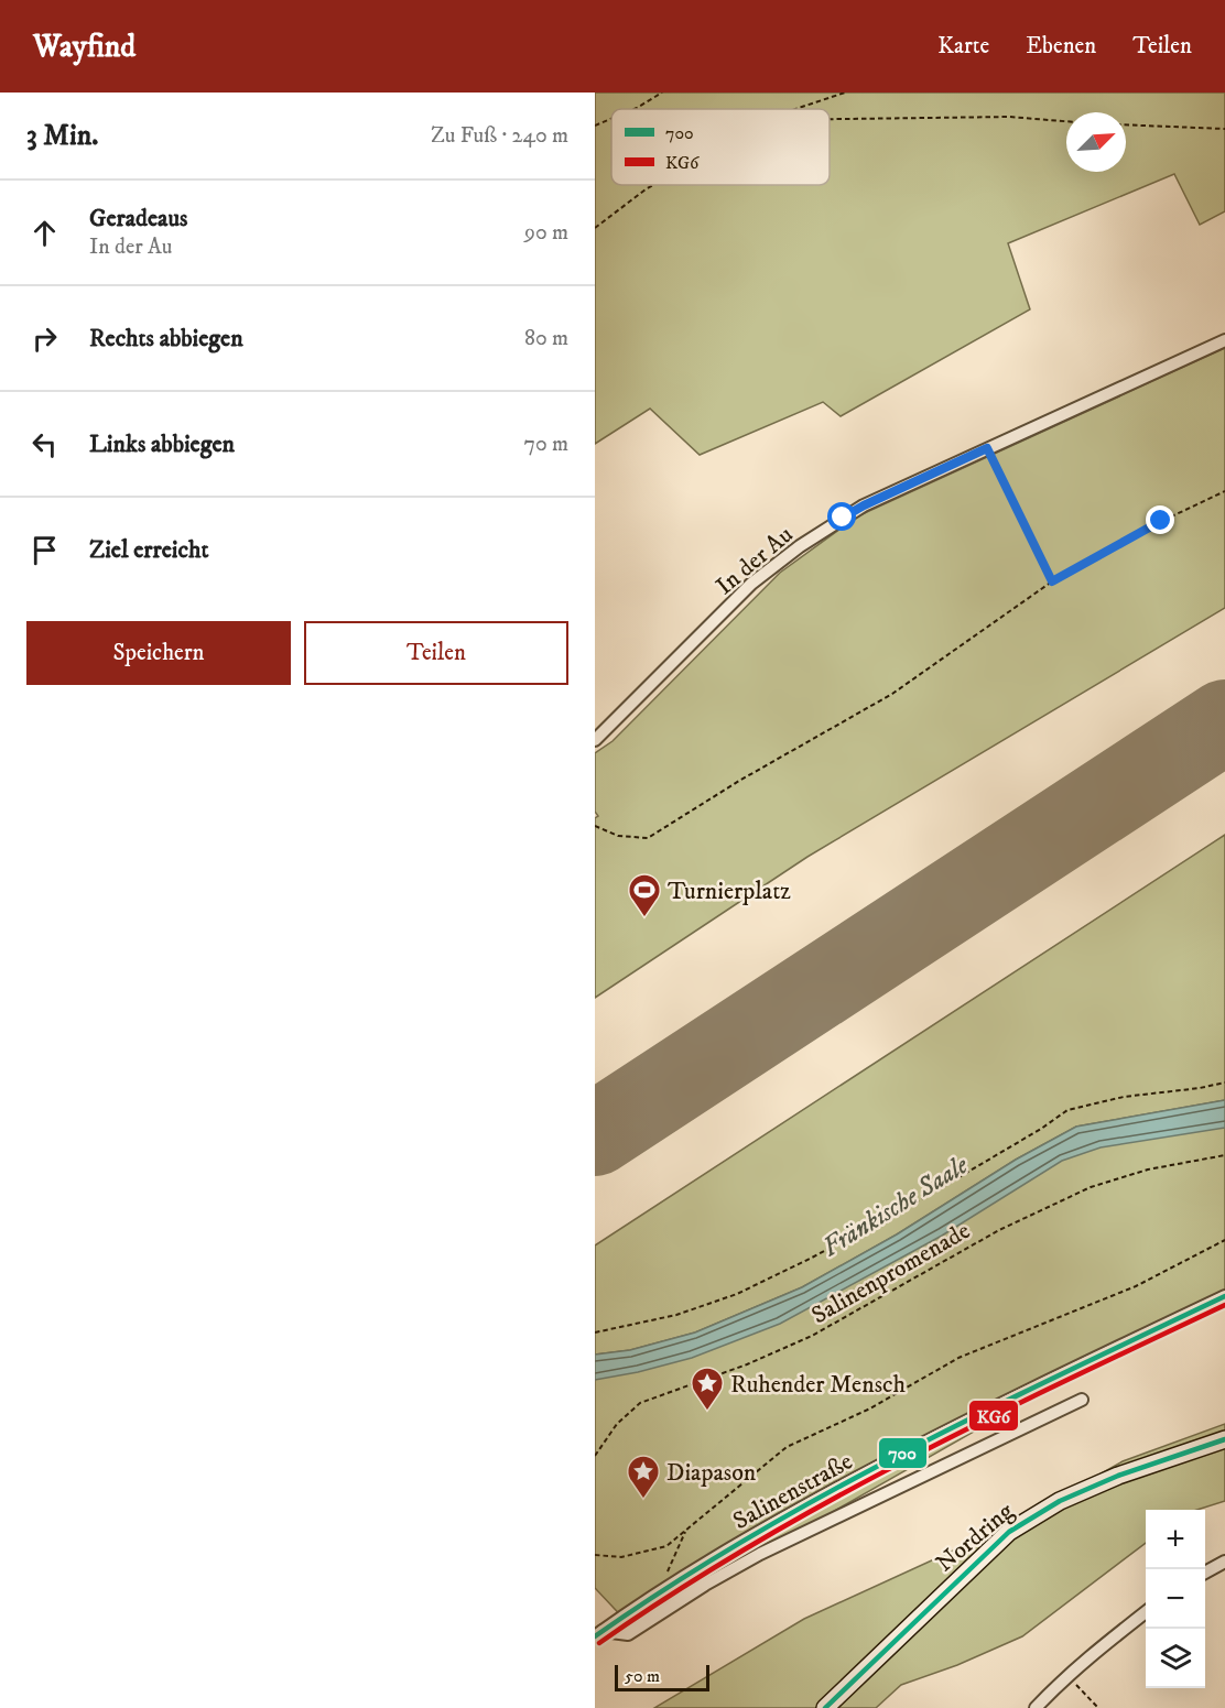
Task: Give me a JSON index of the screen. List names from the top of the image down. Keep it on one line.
{"streets":{"main road":["Nordring"],"street":["In der Au","Salinenstraße"],"path":["Salinenpromenade"]},"water":["Fränkische Saale"],"places":{"sports":["Turnierplatz"],"place":["Ruhender Mensch","Diapason"]},"lines":["transit line 700","transit line KG6"],"legend":["700","KG6"],"scale_bar":"50 m","north":"top right","page":{"header":"Wayfind","nav":["Karte","Ebenen","Teilen"],"heading":["3 Min.","Zu Fuß · 240 m"],"list":[["Geradeaus","In der Au","90 m"],["Rechts abbiegen","80 m"],["Links abbiegen","70 m"],"Ziel erreicht"],"buttons":["Speichern","Teilen"],"map_buttons":["+","−"],"scale":"50 m"}}
